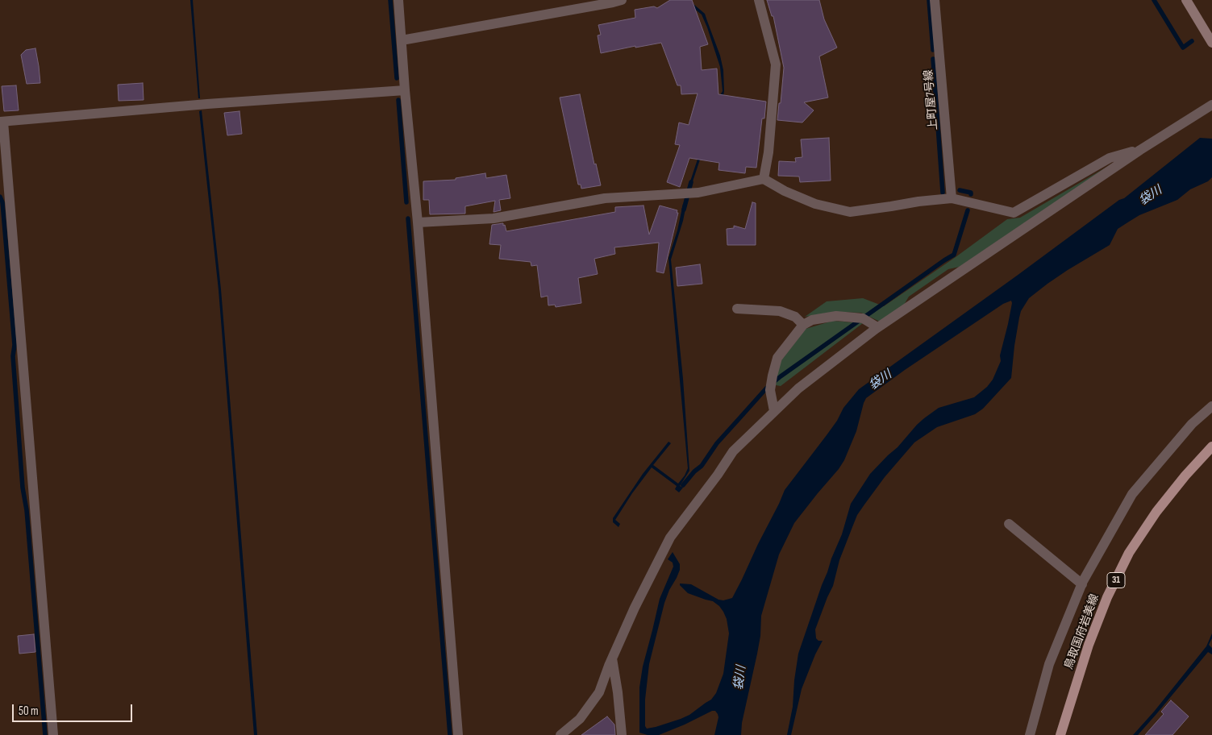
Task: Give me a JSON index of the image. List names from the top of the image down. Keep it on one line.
{"streets":{"main road":["31","鳥取国府岩美線"],"street":["上町屋7号線"]},"water":["袋川"],"scale_bar":"50 m"}
